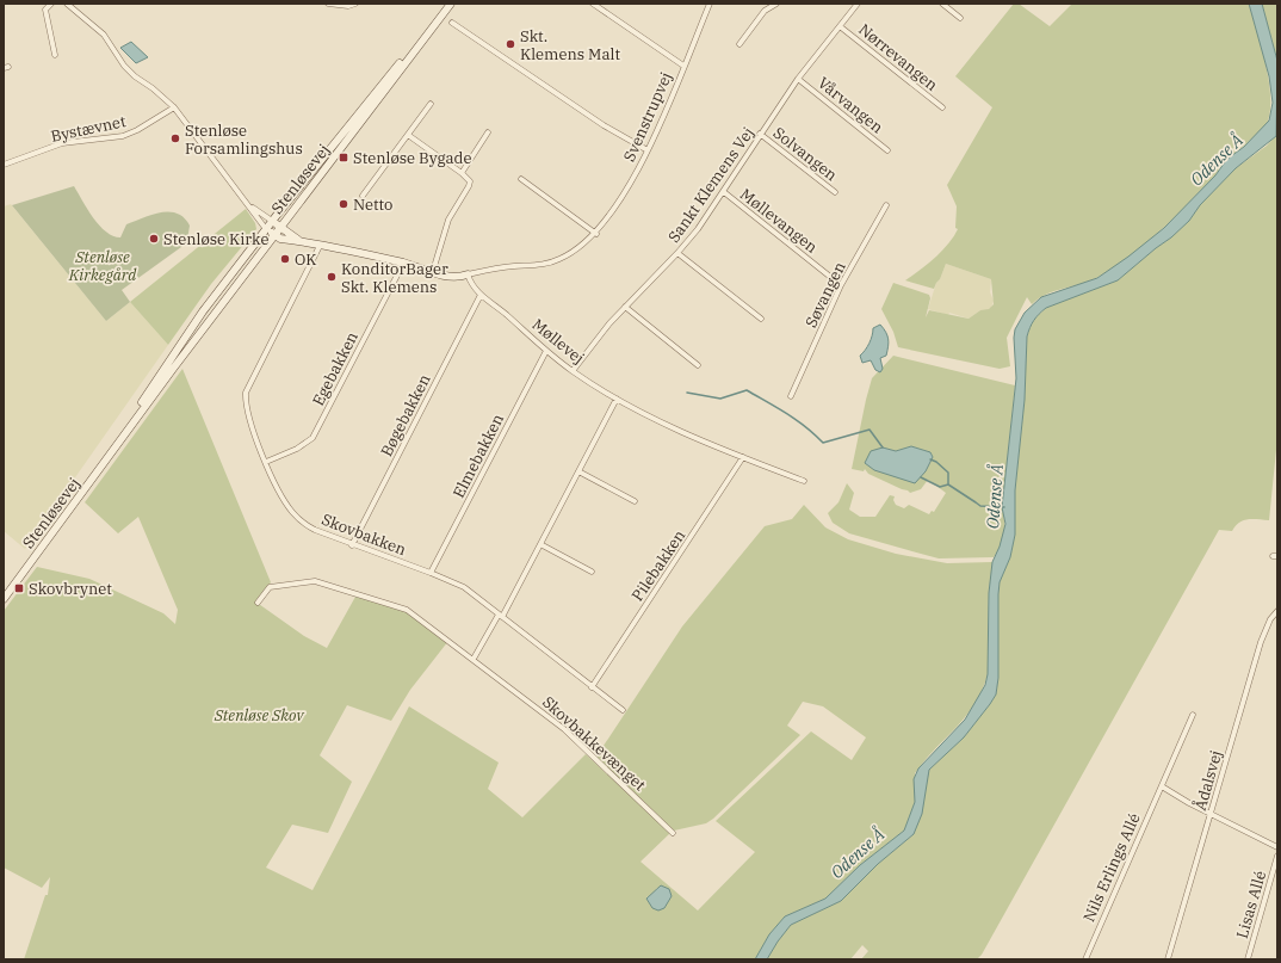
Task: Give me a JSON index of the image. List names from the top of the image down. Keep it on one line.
{"streets":{"street":["Nørrevangen","Vårvangen","Svenstrupvej","Bystævnet","Solvangen","Stenløsevej","Sankt Klemens Vej","Møllevangen","Søvangen","Møllevej","Egebakken","Bøgebakken","Elmebakken","Skovbakken","Pilebakken","Skovbakkevænget","Ådalsvej","Nils Erlings Allé","Lisas Allé"]},"crossings":[["Nørrevangen","Sankt Klemens Vej"],["Vårvangen","Sankt Klemens Vej"],["Svenstrupvej","Møllevej"],["Solvangen","Sankt Klemens Vej"],["Sankt Klemens Vej","Møllevangen"],["Sankt Klemens Vej","Møllevej"],["Møllevangen","Søvangen"],["Møllevej","Bøgebakken"],["Møllevej","Elmebakken"],["Møllevej","Pilebakken"],["Egebakken","Skovbakken"],["Bøgebakken","Skovbakken"],["Elmebakken","Skovbakken"],["Skovbakken","Pilebakken"]],"water":["Odense Å"],"parks":["Stenløse Kirkegård","Stenløse Skov"],"places":{"other":["Skt. Klemens Malt","Stenløse Forsamlingshus","Netto","Stenløse Kirke","OK","KonditorBager Skt. Klemens"],"transit":["Stenløse Bygade","Skovbrynet"]}}
